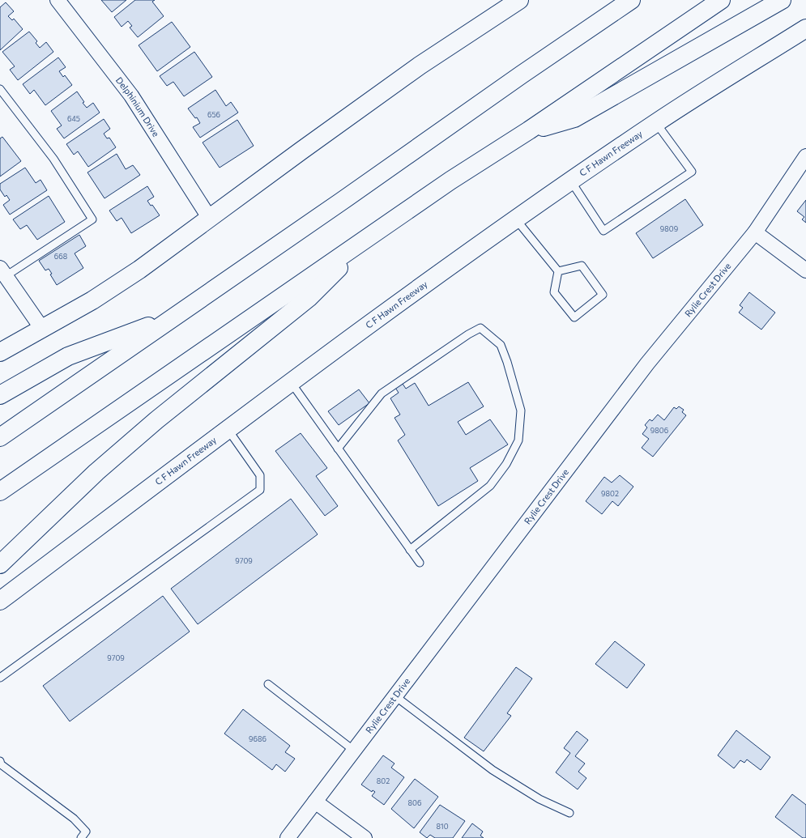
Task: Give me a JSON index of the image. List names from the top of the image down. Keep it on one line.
{"streets":{"main road":["C F Hawn Freeway"],"street":["Delphinium Drive","Rylie Crest Drive"]},"house_numbers":["656","645","9809","668","9806","9802","9709","9709","9686","802","806","810"]}
